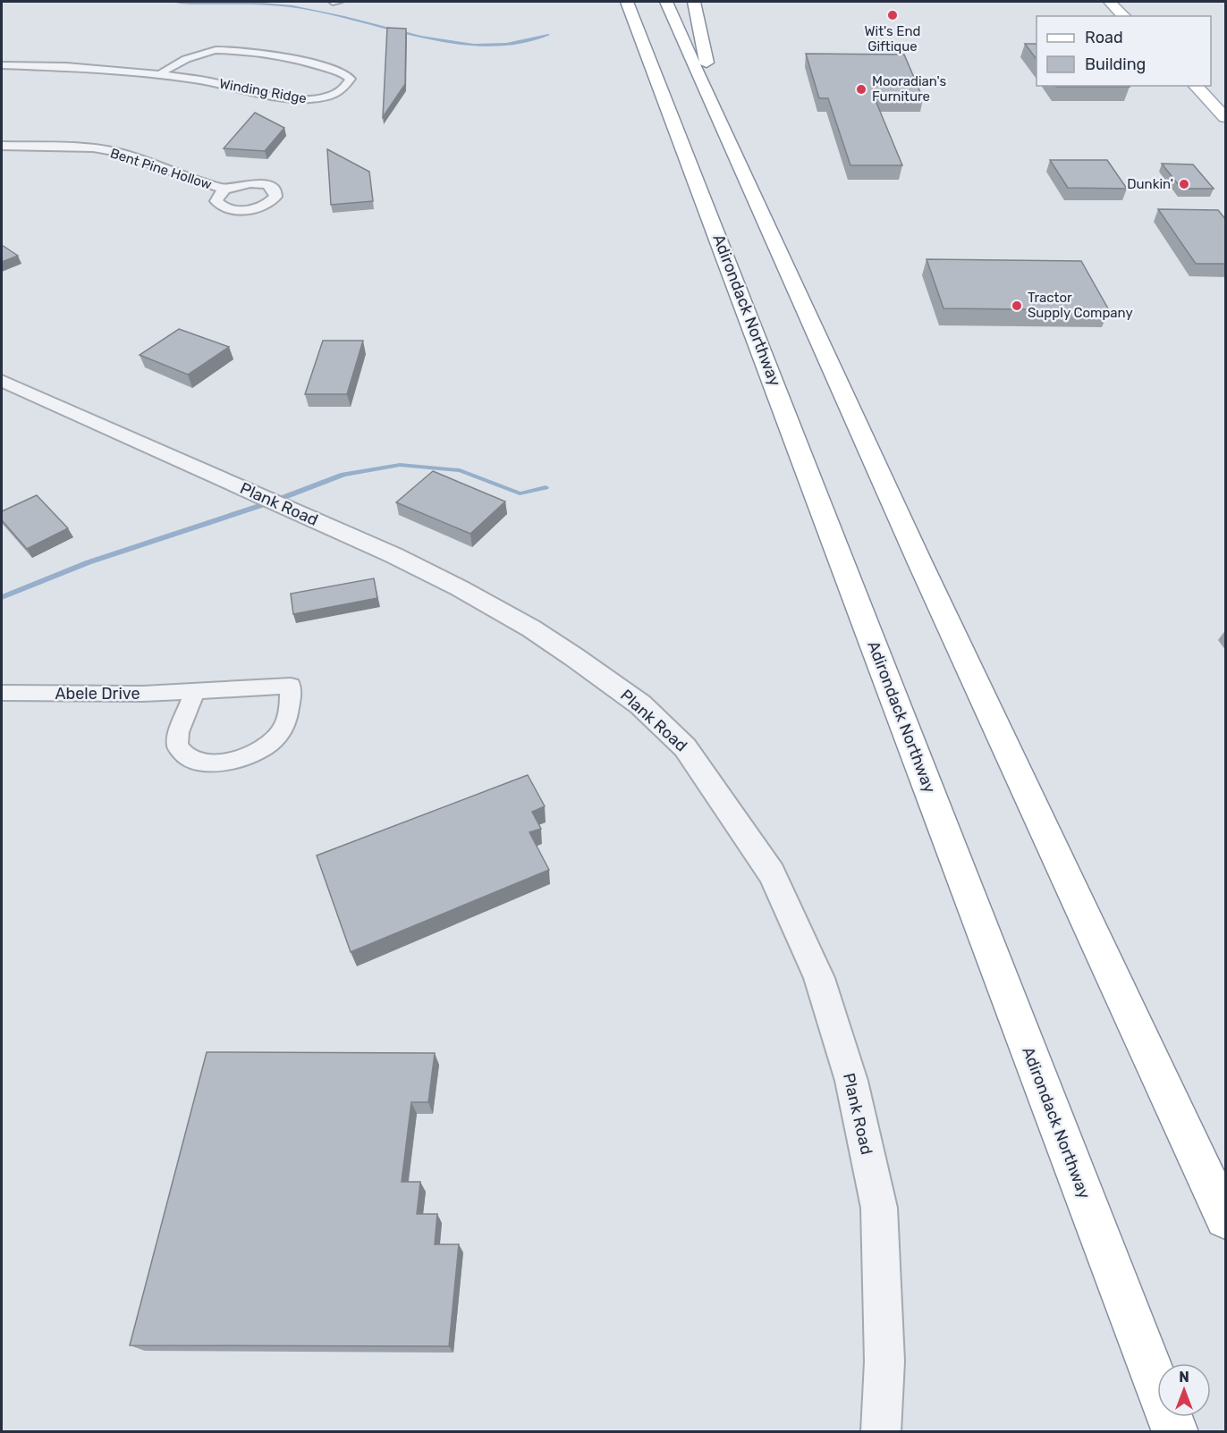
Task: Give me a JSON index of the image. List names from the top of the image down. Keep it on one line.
{"streets":{"main road":["Adirondack Northway"],"street":["Winding Ridge","Bent Pine Hollow","Plank Road","Abele Drive"]},"places":["Wit's End Giftique","Mooradian's Furniture","Dunkin'","Tractor Supply Company"],"legend":["Road","Building"],"north":"top"}
